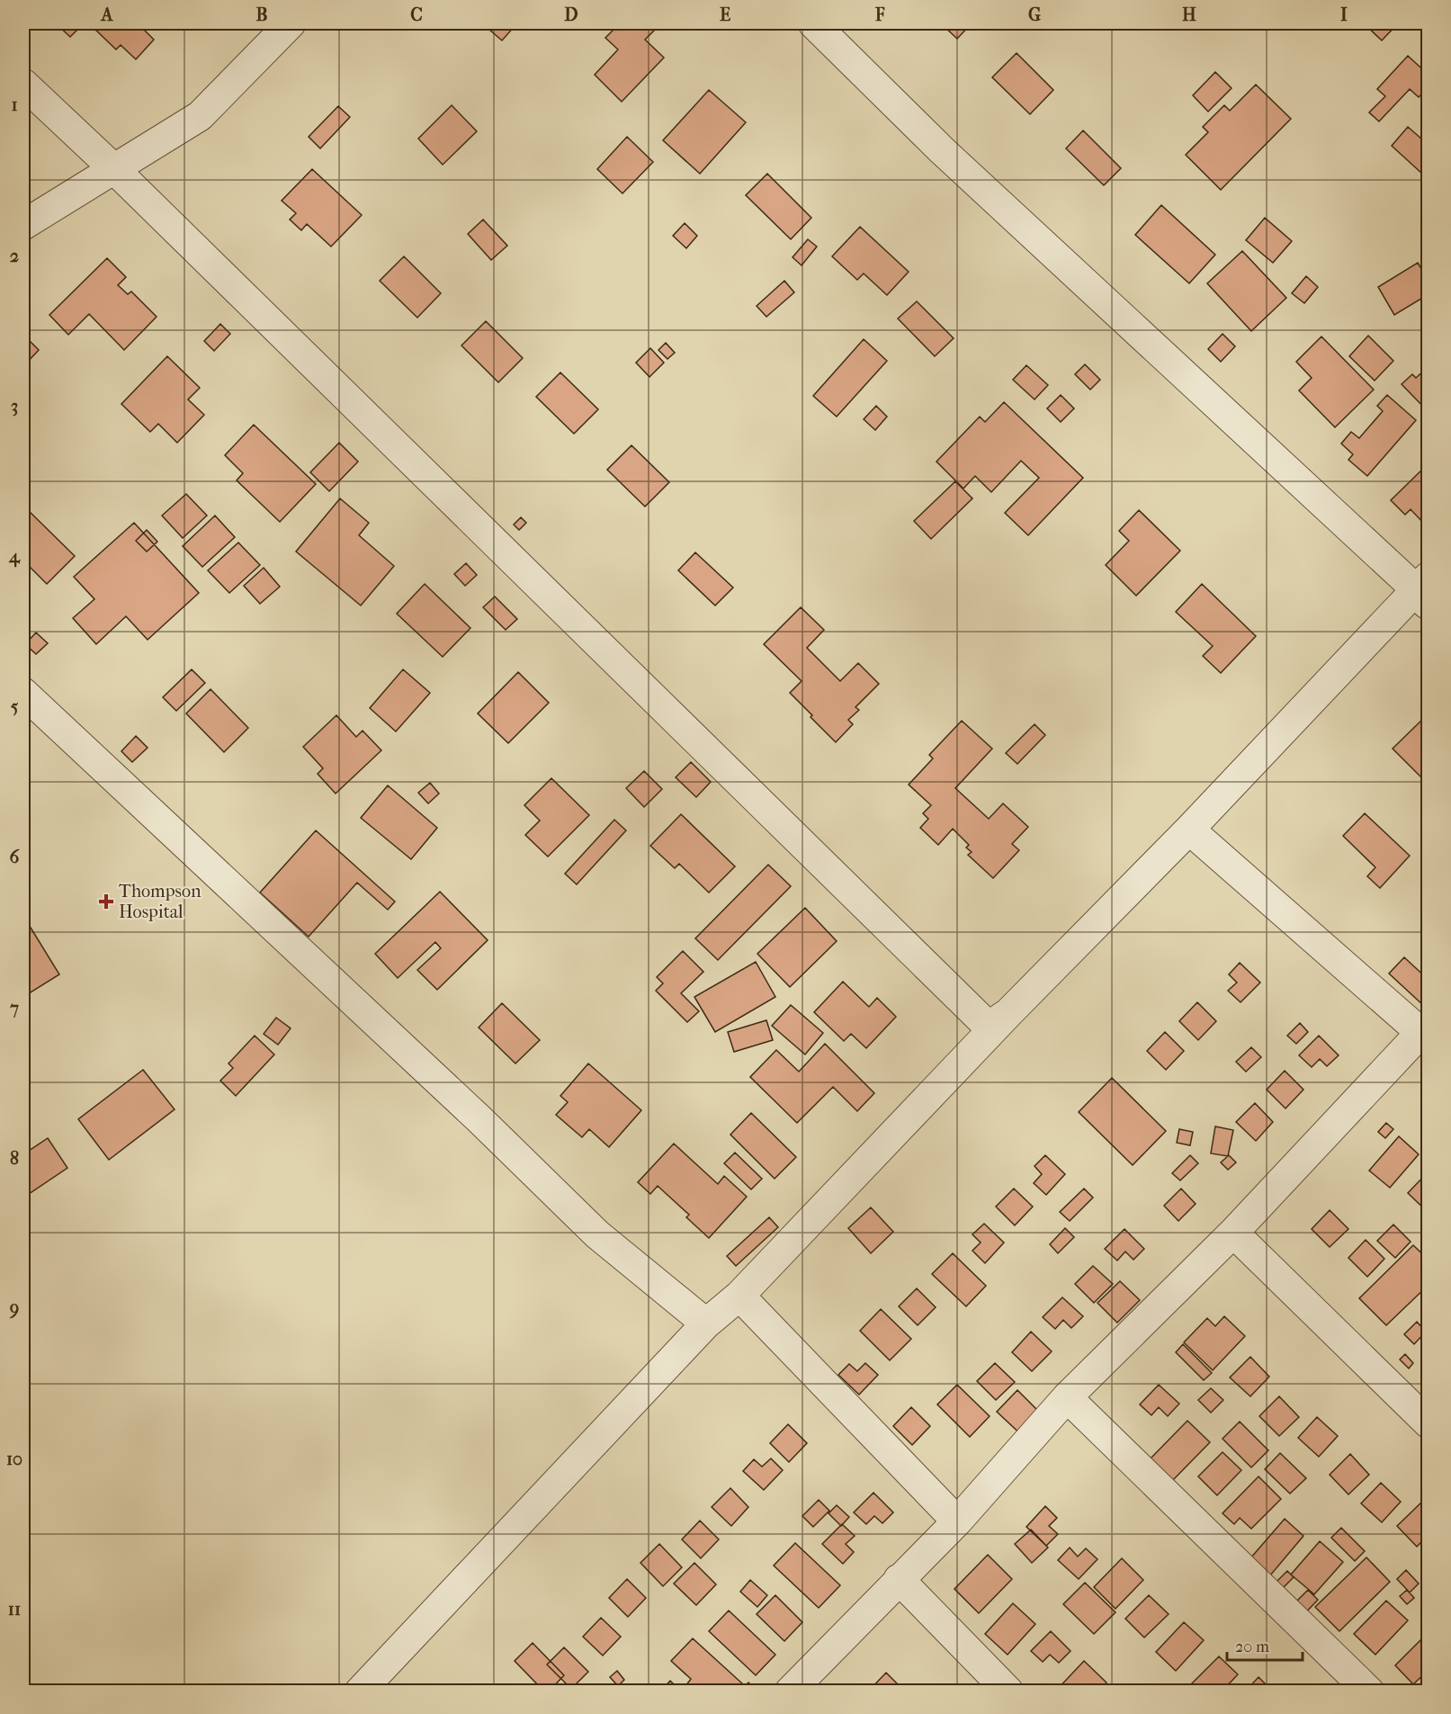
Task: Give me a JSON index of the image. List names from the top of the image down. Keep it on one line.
{"places":{"health":["Thompson Hospital"]},"scale_bar":"20 m","grid":{"columns":["A","B","C","D","E","F","G","H","I"],"rows":["1","2","3","4","5","6","7","8","9","10","11"]}}
